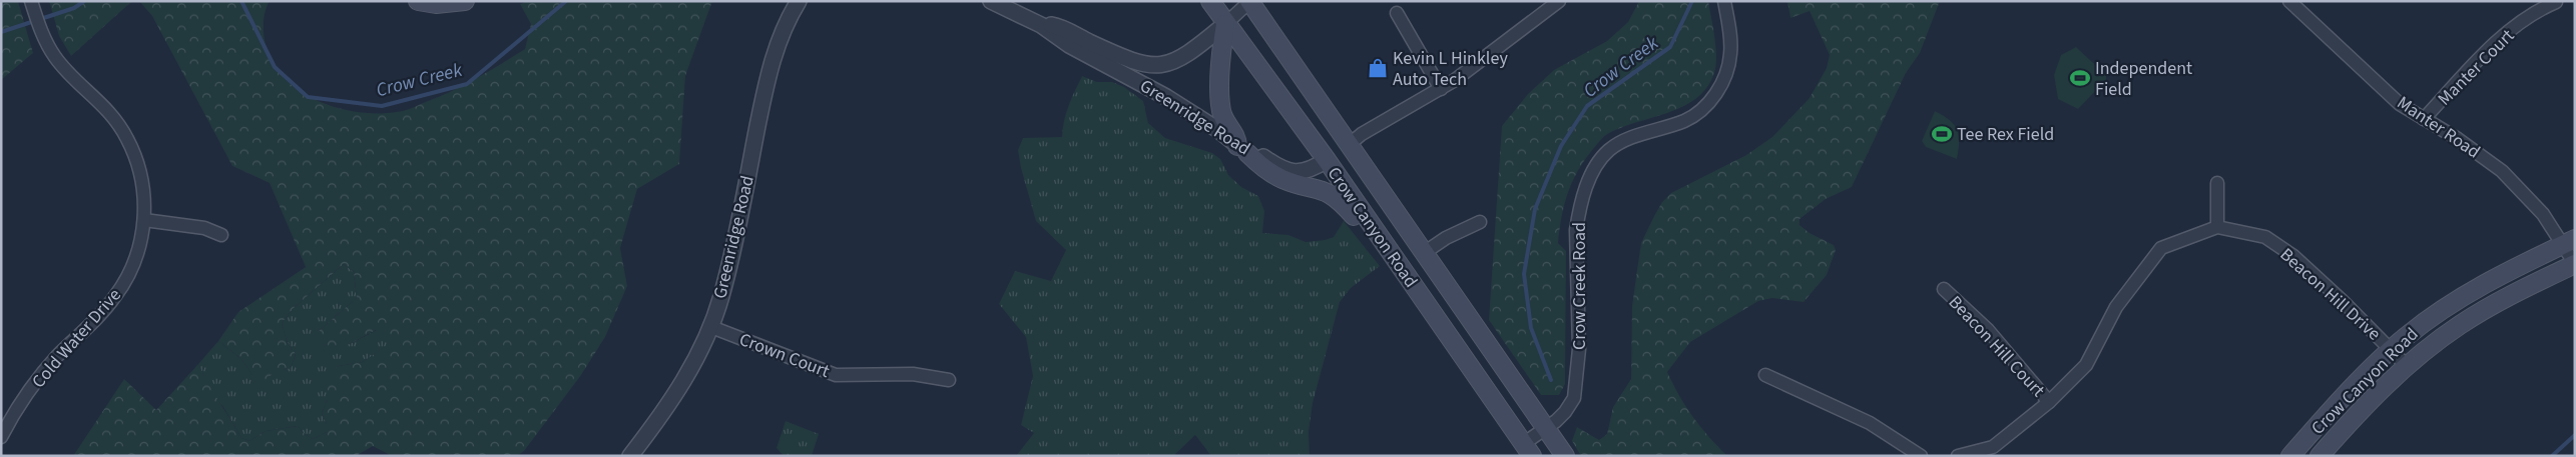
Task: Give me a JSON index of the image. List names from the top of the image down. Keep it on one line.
{"streets":{"main road":["Crow Canyon Road"],"street":["Manter Court","Greenridge Road","Manter Road","Crow Creek Road","Beacon Hill Drive","Cold Water Drive","Beacon Hill Court","Crown Court"]},"crossings":[["Manter Court","Manter Road"],["Greenridge Road","Crow Canyon Road"],["Greenridge Road","Crown Court"],["Manter Road","Crow Canyon Road"],["Crow Canyon Road","Crow Creek Road"],["Crow Canyon Road","Beacon Hill Drive"]],"water":["Crow Creek"],"places":{"shop":["Kevin L Hinkley Auto Tech"],"sports":["Independent Field","Tee Rex Field"]}}
